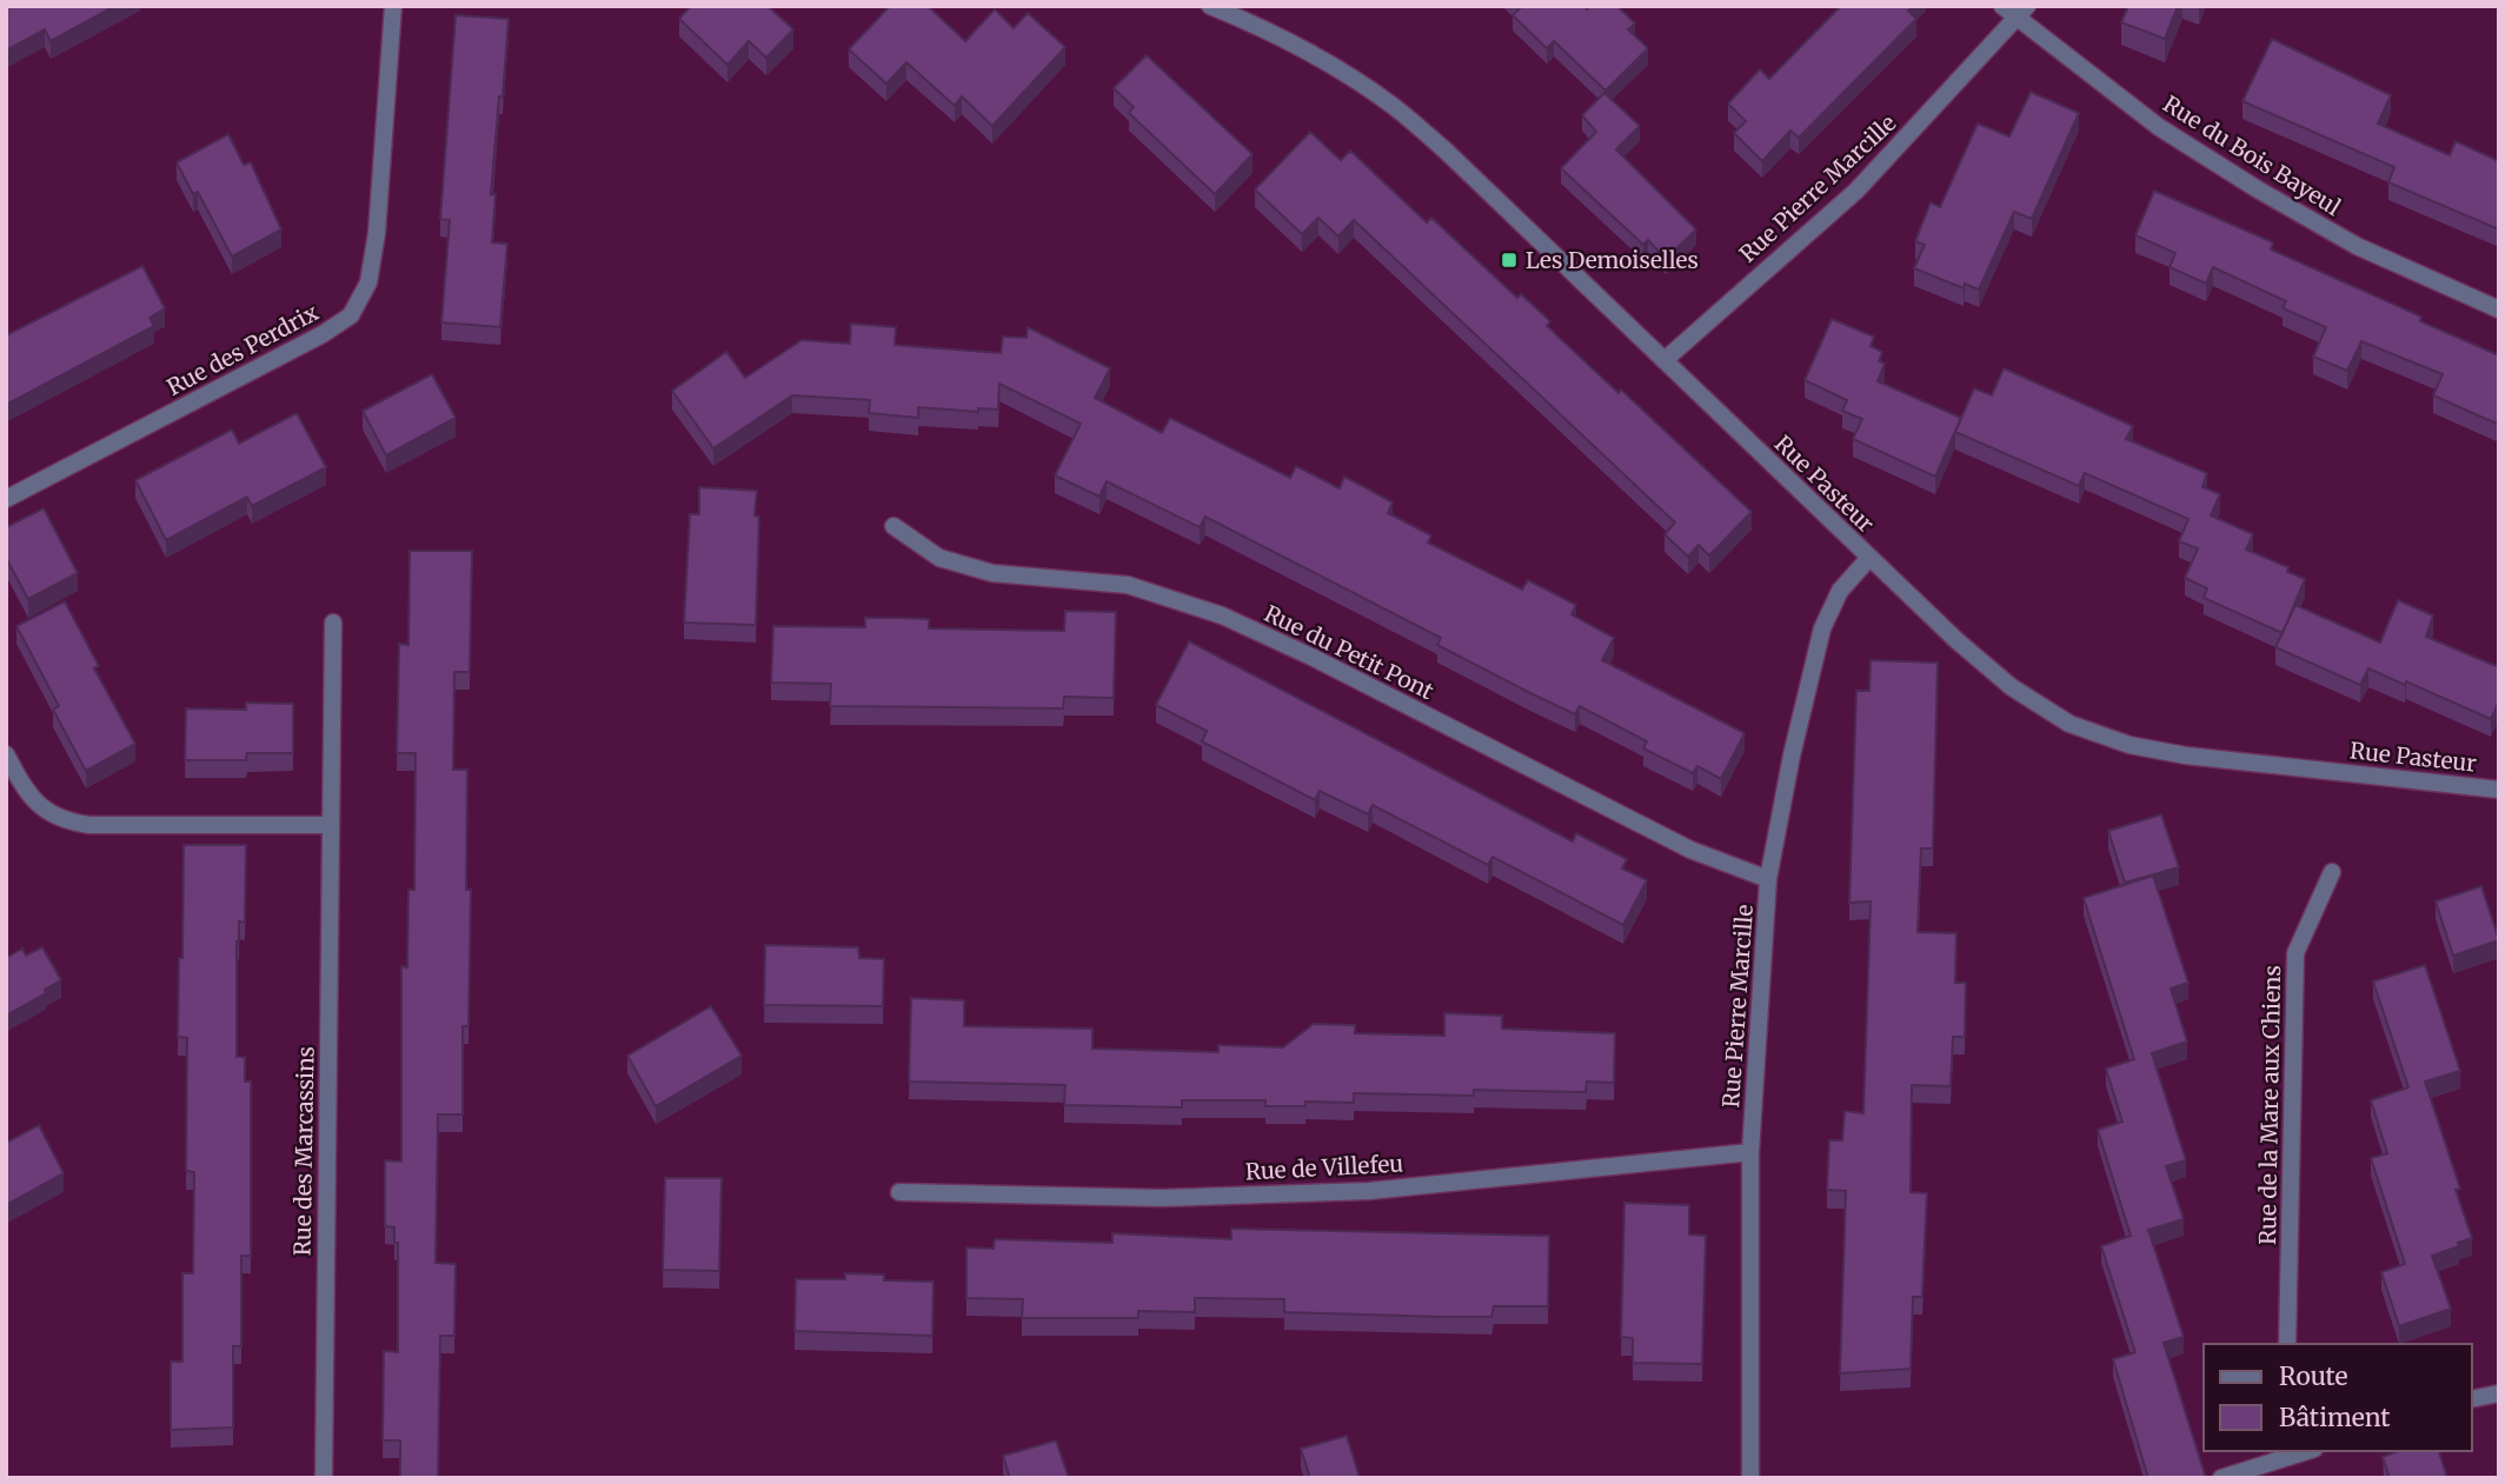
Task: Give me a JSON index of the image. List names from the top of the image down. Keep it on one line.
{"streets":{"street":["Rue du Bois Bayeul","Rue Pierre Marcille","Rue des Perdrix","Rue Pasteur","Rue du Petit Pont","Rue de la Mare aux Chiens","Rue des Marcassins","Rue de Villefeu"]},"crossings":[["Rue du Bois Bayeul","Rue Pierre Marcille"],["Rue Pierre Marcille","Rue Pasteur"],["Rue Pierre Marcille","Rue du Petit Pont"],["Rue Pierre Marcille","Rue de Villefeu"]],"places":{"transit":["Les Demoiselles"]},"legend":["Route","Bâtiment"]}
